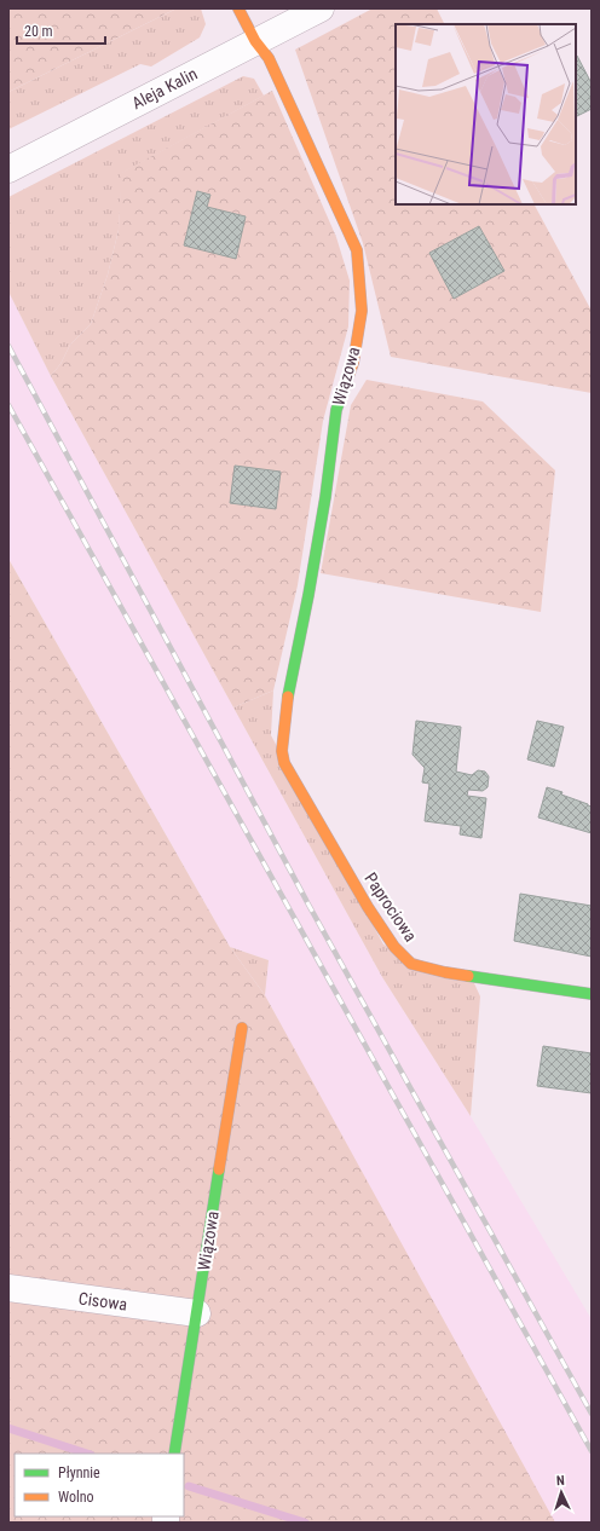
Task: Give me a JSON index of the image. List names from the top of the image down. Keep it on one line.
{"streets":{"street":["Aleja Kalin","Wiązowa","Paprociowa","Cisowa"]},"crossings":[["Aleja Kalin","Wiązowa"],["Wiązowa","Paprociowa"],["Wiązowa","Cisowa"]],"legend":["Płynnie","Wolno"],"scale_bar":"20 m","north":"top"}
